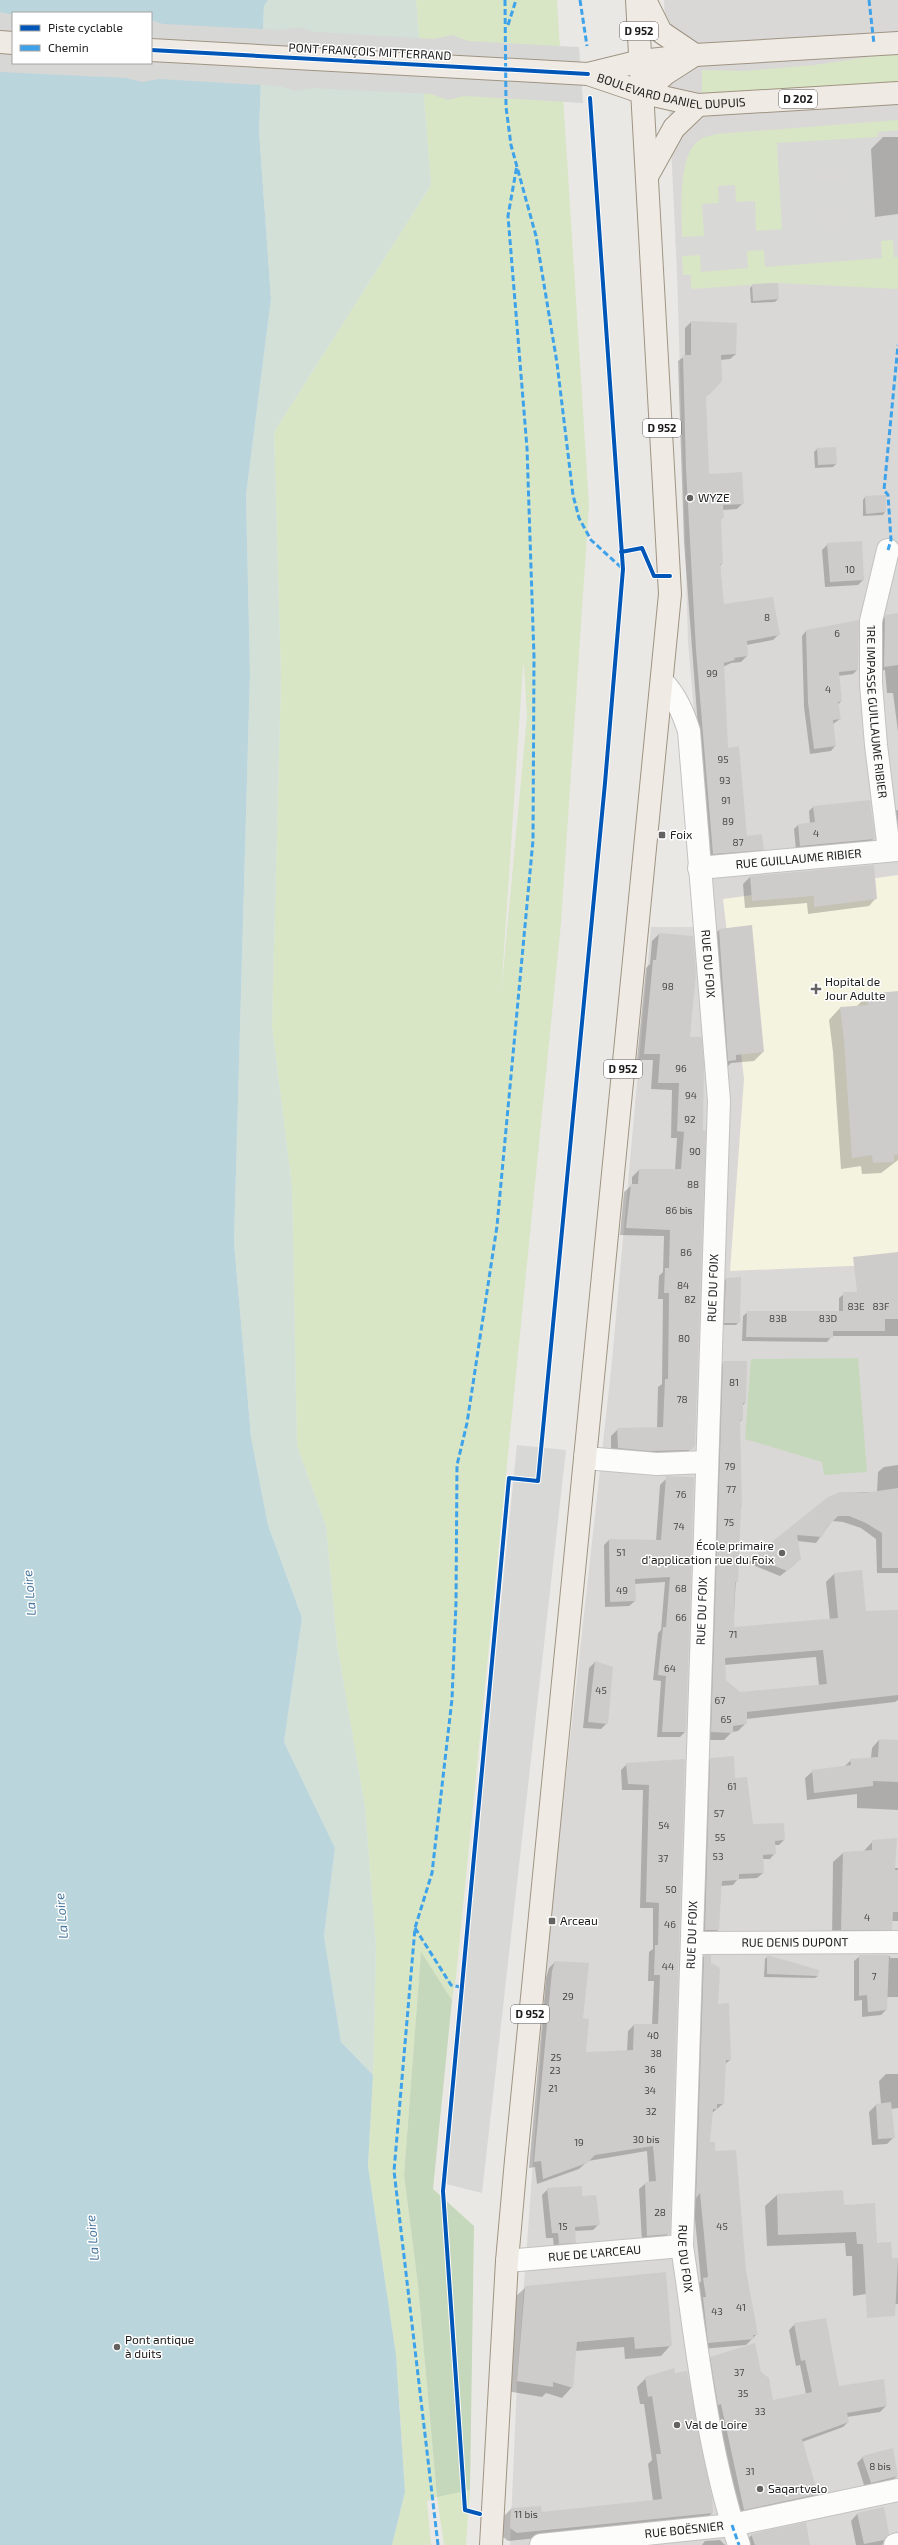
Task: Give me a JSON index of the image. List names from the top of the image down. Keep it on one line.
{"streets":{"main road":["D 952","PONT FRANÇOIS MITTERRAND","BOULEVARD DANIEL DUPUIS","D 202"],"street":["1RE IMPASSE GUILLAUME RIBIER","RUE GUILLAUME RIBIER","RUE DU FOIX","RUE DENIS DUPONT","RUE DE L'ARCEAU","RUE BOËSNIER"]},"crossings":[["D 952","BOULEVARD DANIEL DUPUIS"],["D 952","RUE DU FOIX"],["D 952","RUE DE L'ARCEAU"],["PONT FRANÇOIS MITTERRAND","BOULEVARD DANIEL DUPUIS"],["1RE IMPASSE GUILLAUME RIBIER","RUE GUILLAUME RIBIER"],["RUE GUILLAUME RIBIER","RUE DU FOIX"],["RUE DU FOIX","RUE DENIS DUPONT"],["RUE DU FOIX","RUE DE L'ARCEAU"],["RUE DU FOIX","RUE BOËSNIER"]],"water":["La Loire"],"places":{"other":["WYZE","École primaire d'application rue du Foix","Pont antique à duits","Val de Loire","Saqartvelo"],"transit":["Foix","Arceau"],"health":["Hopital de Jour Adulte"]},"house_numbers":["10","8","6","99","4","95","93","91","89","4","87","98","96","94","92","90","88","86 bis","86","84","82","83E","83F","83B","83D","80","81","78","79","77","76","75","74","51","68","49","66","71","64","45","67","65","61","57","54","55","53","37","50","4","46","44","7","29","40","38","25","36","23","21","34","32","30 bis","19","28","15","45","41","43","37","35","33","8 bis","31","11 bis"],"legend":["Piste cyclable","Chemin"]}
